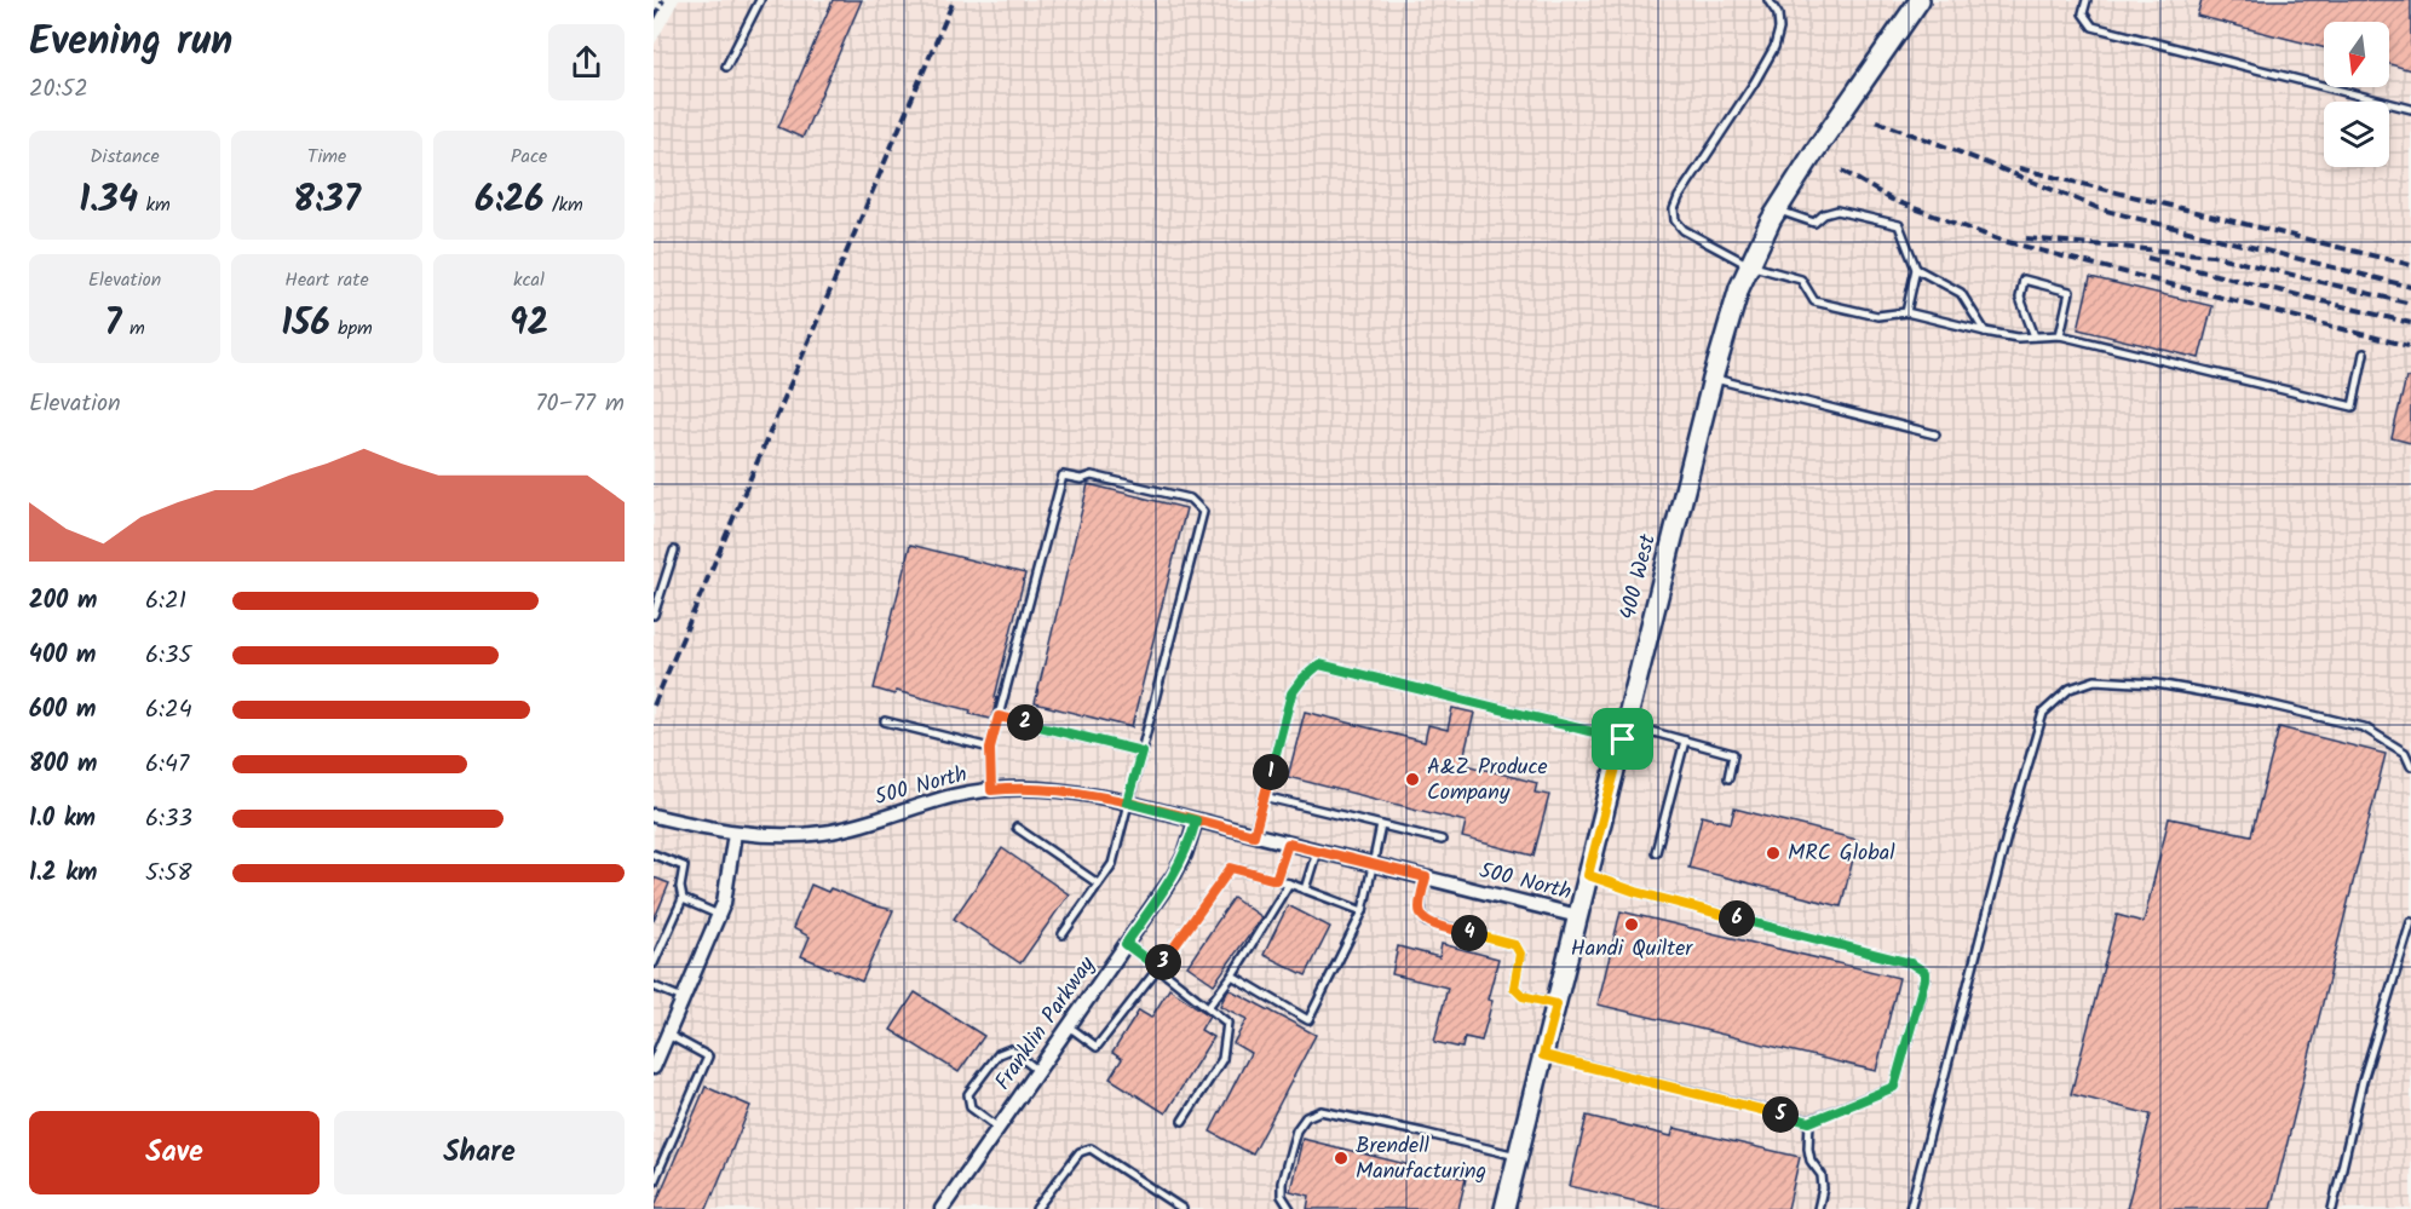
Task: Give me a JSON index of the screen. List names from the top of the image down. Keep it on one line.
{"streets":{"street":["400 West","500 North","Franklin Parkway"]},"crossings":[["400 West","500 North"],["500 North","Franklin Parkway"]],"places":["A&Z Produce Company","MRC Global","Handi Quilter","Brendell Manufacturing"],"north":"bottom","page":{"heading":["Evening run","20:52"],"stats":[["Distance","1.34 km"],["Time","8:37"],["Pace","6:26 /km"],["Elevation","7 m"],["Heart rate","156 bpm"],["kcal","92"]],"chart":["Elevation","70–77 m"],"list":[{"name":"200 m","note":"6:21"},{"name":"400 m","note":"6:35"},{"name":"600 m","note":"6:24"},{"name":"800 m","note":"6:47"},{"name":"1.0 km","note":"6:33"},{"name":"1.2 km","note":"5:58"}],"pins":["2","1","6","4","3","5"],"buttons":["Save","Share"]}}
